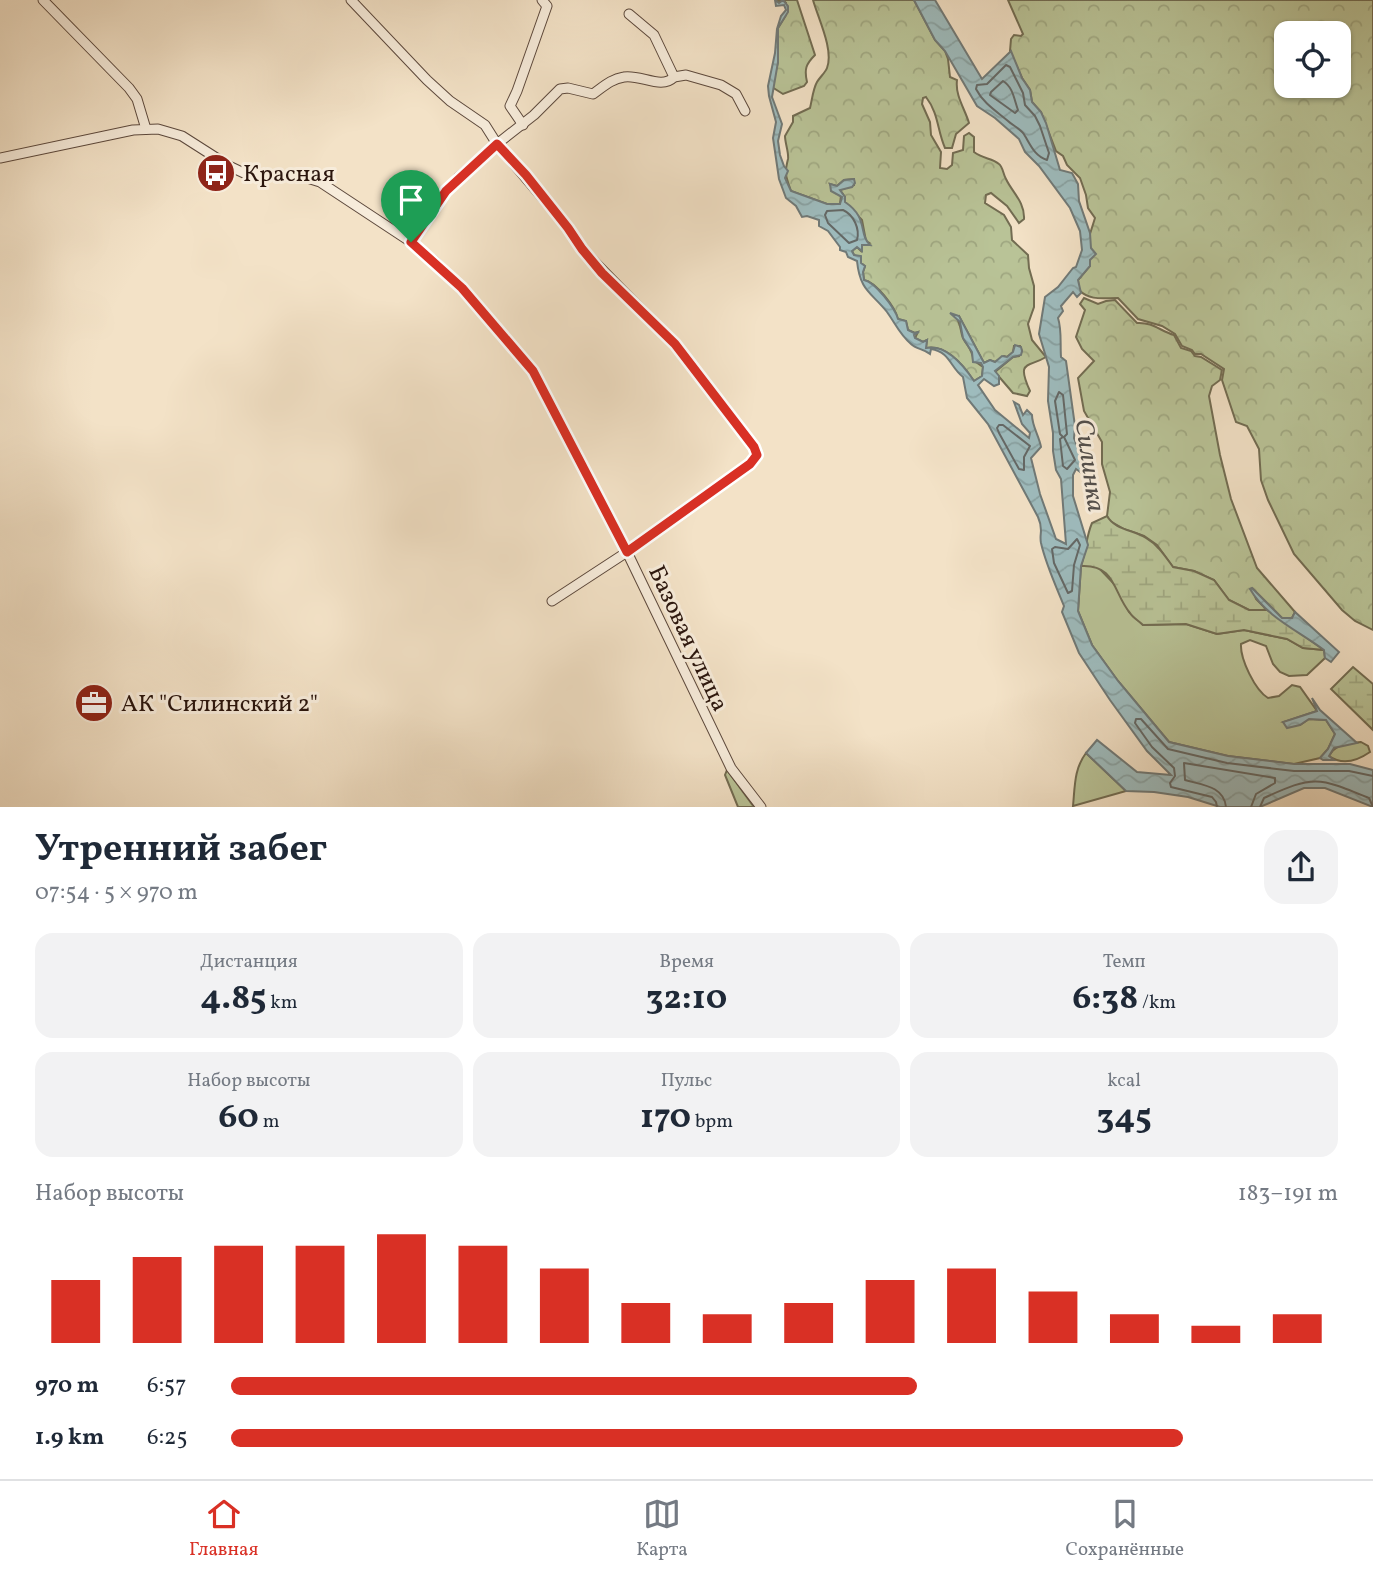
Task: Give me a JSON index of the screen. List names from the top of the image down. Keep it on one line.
{"streets":{"street":["Базовая улица"]},"water":["Силинка"],"places":{"bus stop":["Красная"],"office":["АК \"Силинский 2\""]},"page":{"heading":["Утренний забег","07:54 · 5 × 970 m"],"stats":[["Дистанция","4.85 km"],["Время","32:10"],["Темп","6:38 /km"],["Набор высоты","60 m"],["Пульс","170 bpm"],["kcal","345"]],"chart":["Набор высоты","183–191 m"],"list":[{"name":"970 m","note":"6:57"},{"name":"1.9 km","note":"6:25"}],"tabs":["Главная","Карта","Сохранённые"]}}
